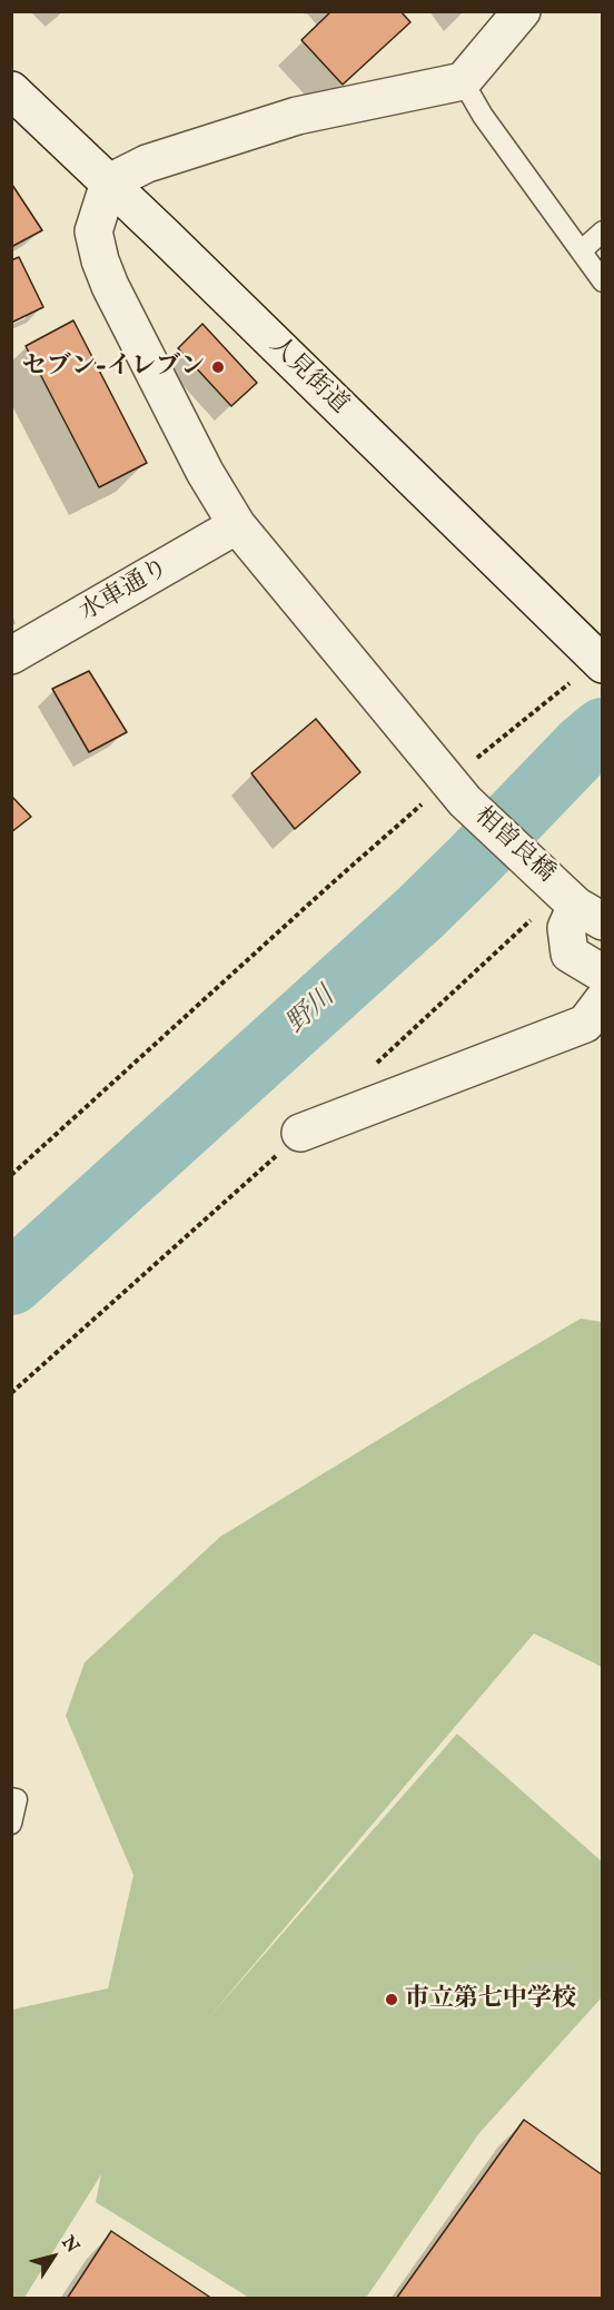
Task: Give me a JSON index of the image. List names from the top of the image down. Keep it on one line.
{"streets":{"street":["人見街道","水車通り","相曽良橋"]},"crossings":[["人見街道","相曽良橋"],["水車通り","相曽良橋"]],"water":["野川"],"places":["セブン-イレブン","市立第七中学校"],"north":"top right"}
